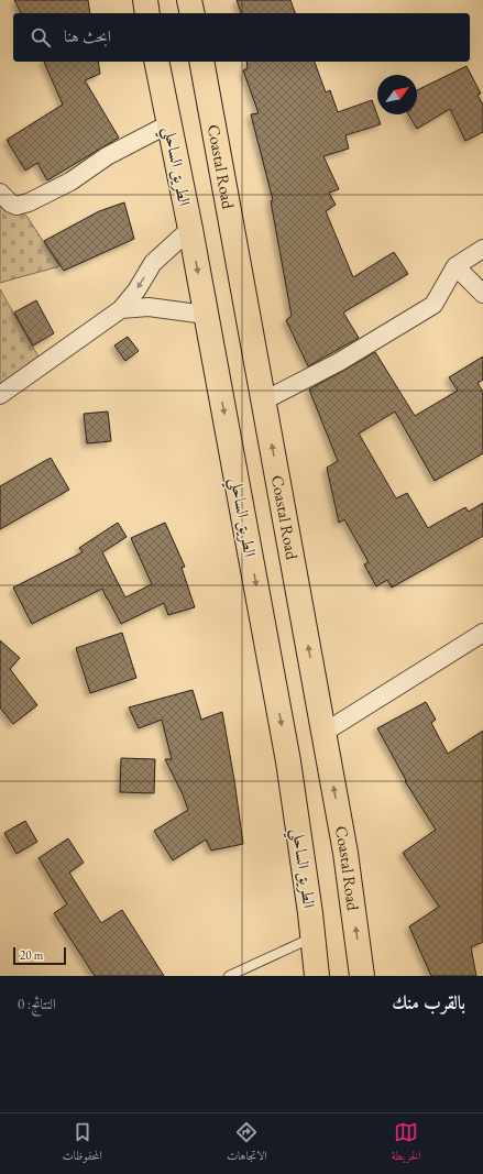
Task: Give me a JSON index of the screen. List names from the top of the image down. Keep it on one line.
{"streets":{"highway":["الطريق الساحلي","Coastal Road"]},"one_way":["الطريق الساحلي","Coastal Road"],"scale_bar":"20 m","north":"top right","page":{"search":"ابحث هنا","scale":"20 m","heading":["بالقرب منك","النتائج: 0"],"nav":["الخريطة","الاتجاهات","المحفوظات"]}}
